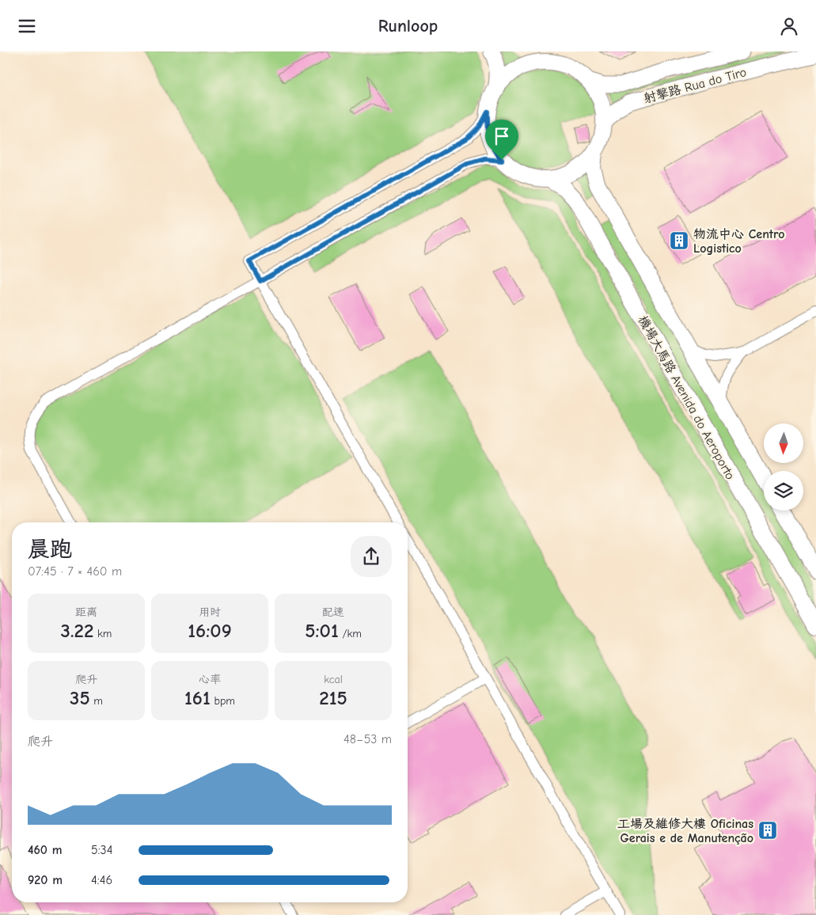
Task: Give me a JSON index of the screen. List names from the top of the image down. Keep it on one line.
{"streets":{"main road":["機場大馬路 Avenida do Aeroporto"],"street":["射擊路 Rua do Tiro"]},"crossings":[["射擊路 Rua do Tiro","機場大馬路 Avenida do Aeroporto"]],"places":{"building":["物流中心 Centro Logistico","工場及維修大樓 Oficinas Gerais e de Manutenção"]},"north":"bottom","page":{"header":"Runloop","heading":["晨跑","07:45 · 7 × 460 m"],"stats":[["距离","3.22 km"],["用时","16:09"],["配速","5:01 /km"],["爬升","35 m"],["心率","161 bpm"],["kcal","215"]],"chart":["爬升","48–53 m"],"list":[{"name":"460 m","note":"5:34"},{"name":"920 m","note":"4:46"}]}}
